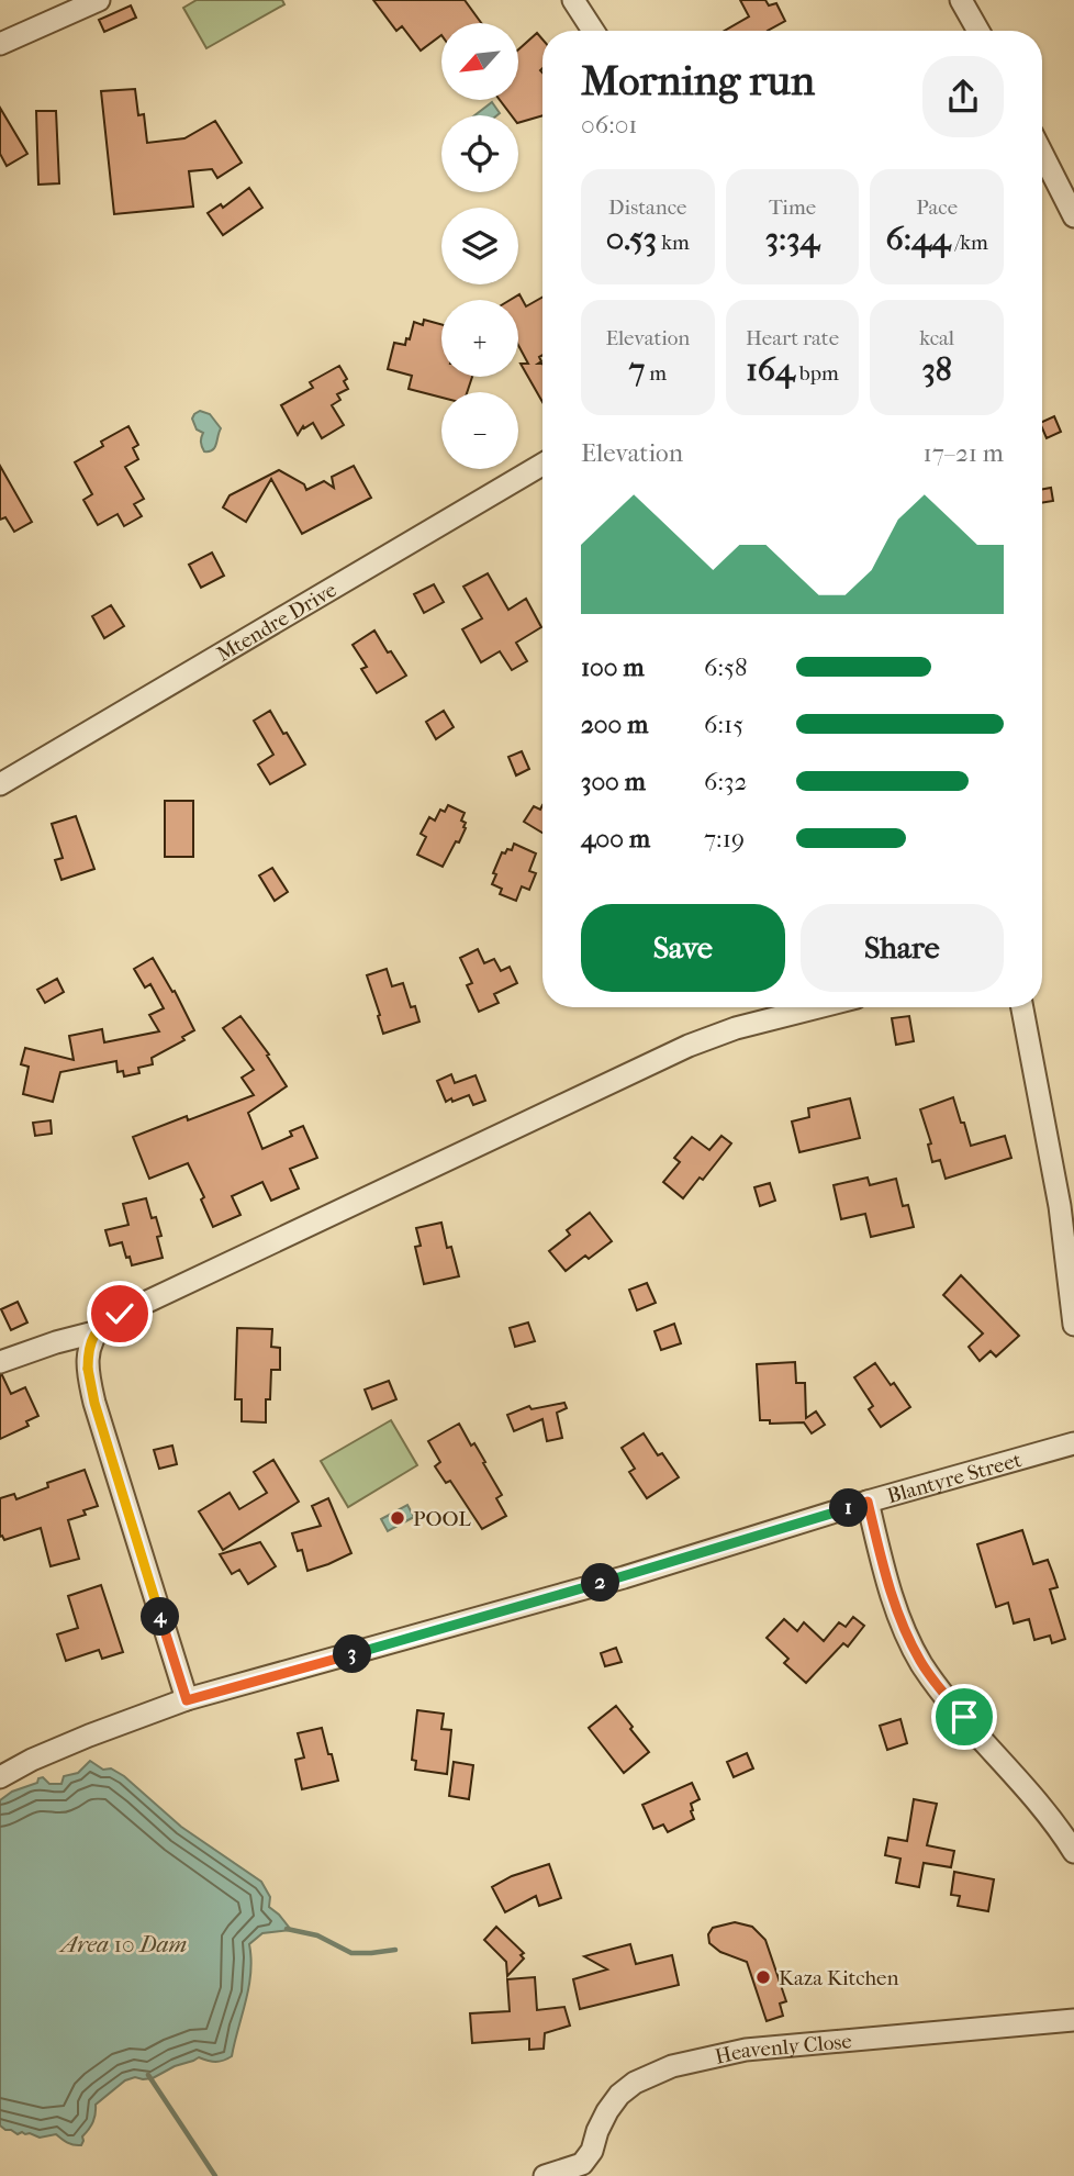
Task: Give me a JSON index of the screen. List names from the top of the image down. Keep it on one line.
{"streets":{"street":["Mtendre Drive","Blantyre Street","Heavenly Close"]},"water":["Area 10 Dam"],"places":["POOL","Kaza Kitchen"],"north":"bottom left","page":{"map_buttons":["+","−"],"heading":["Morning run","06:01"],"stats":[["Distance","0.53 km"],["Time","3:34"],["Pace","6:44 /km"],["Elevation","7 m"],["Heart rate","164 bpm"],["kcal","38"]],"chart":["Elevation","17–21 m"],"list":[{"name":"100 m","note":"6:58"},{"name":"200 m","note":"6:15"},{"name":"300 m","note":"6:32"},{"name":"400 m","note":"7:19"}],"buttons":["Save","Share"],"pins":["1","2","4","3"]}}
